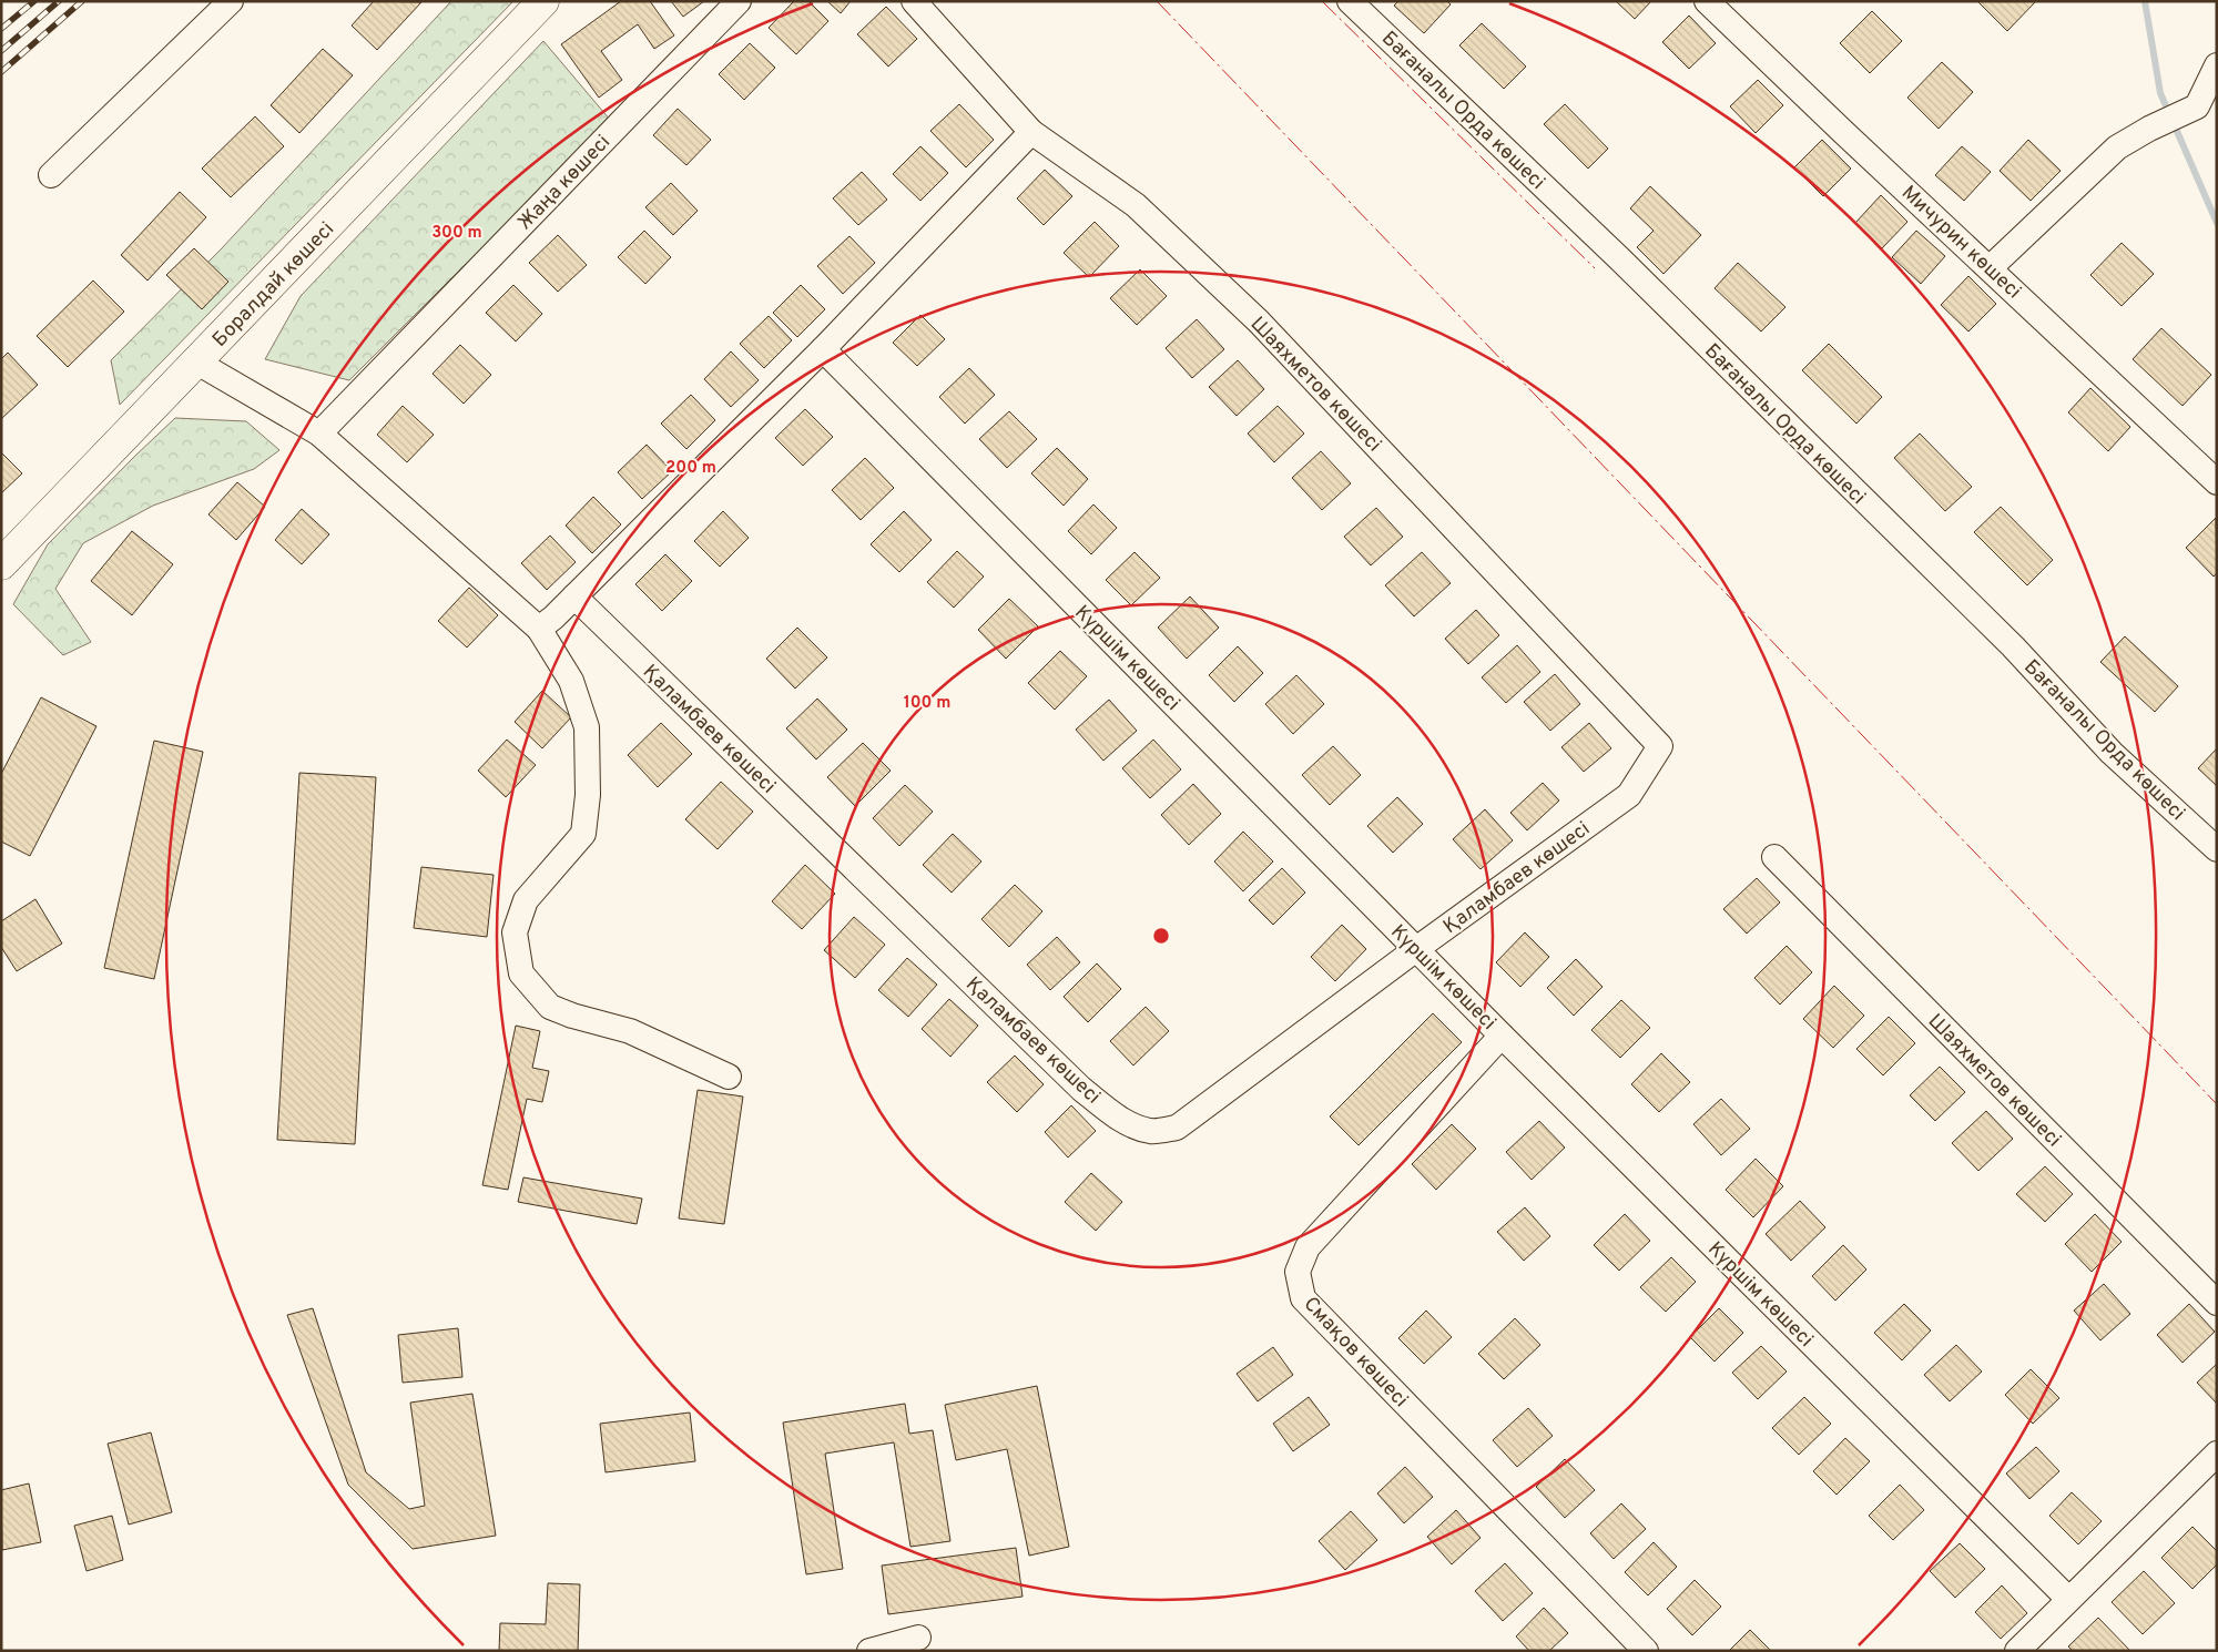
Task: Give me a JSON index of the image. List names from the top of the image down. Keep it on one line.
{"streets":{"main road":["Боралдай көшесі"],"street":["Бағаналы Орда көшесі","Жаңа көшесі","Мичурин көшесі","Шаяхметов көшесі","Күршім көшесі","Қаламбаев көшесі","Смақов көшесі"]},"crossings":[["Шаяхметов көшесі","Қаламбаев көшесі"],["Күршім көшесі","Қаламбаев көшесі"],["Күршім көшесі","Смақов көшесі"]],"rings":["300 m","200 m","100 m"]}
